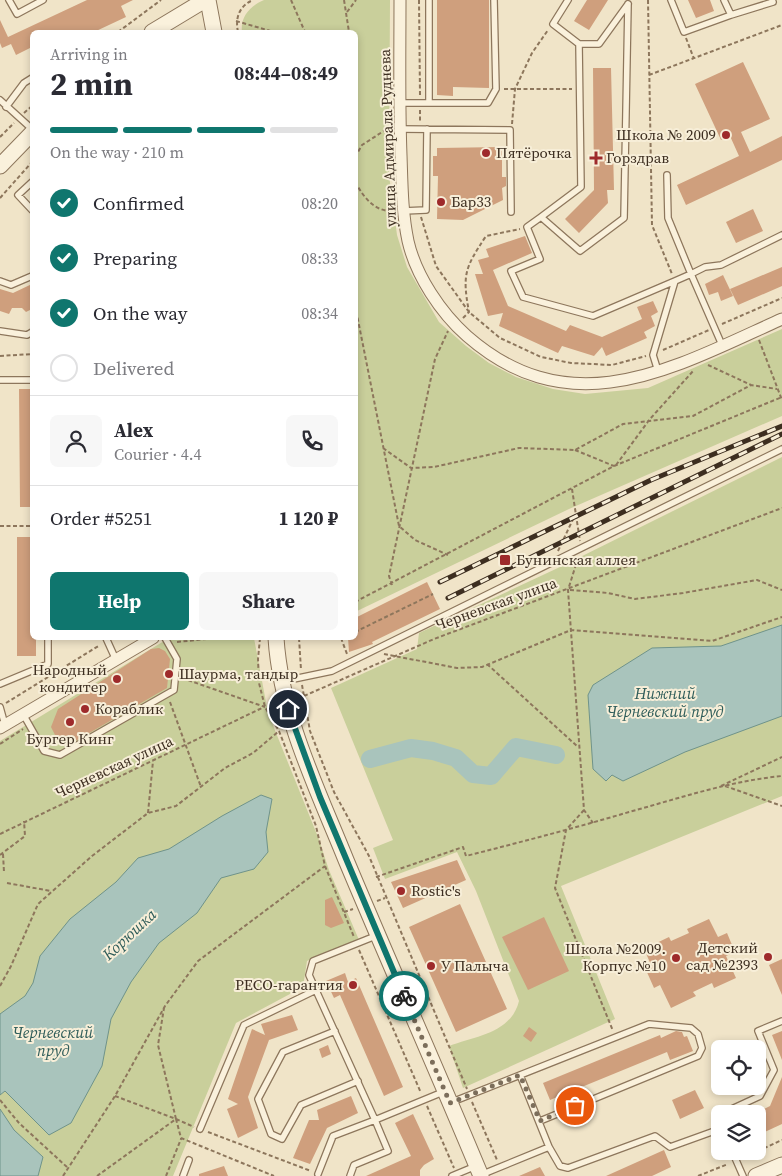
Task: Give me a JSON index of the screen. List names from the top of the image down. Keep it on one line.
{"streets":{"street":["улица Адмирала Руднева"],"path":["Черневская улица"]},"water":["Нижний Черневский пруд","Корюшка","Черневский пруд"],"places":{"other":["Школа № 2009","Пятёрочка","Бар33","Шаурма, тандыр","Народный кондитер","Кораблик","Бургер Кинг","Rostic's","Детский сад №2393","Школа №2009. Корпус №10","У Палыча","РЕСО-гарантия"],"health":["Горздрав"],"transit":["Бунинская аллея"]},"page":{"heading":["2 min","Arriving in","08:44–08:49"],"panel":["Alex","Courier · 4.4","Order #5251","1 120 ₽"],"bar":"On the way · 210 m","list":[["Confirmed","08:20"],["Preparing","08:33"],["On the way","08:34"],"Delivered"],"buttons":["Help","Share"]}}
